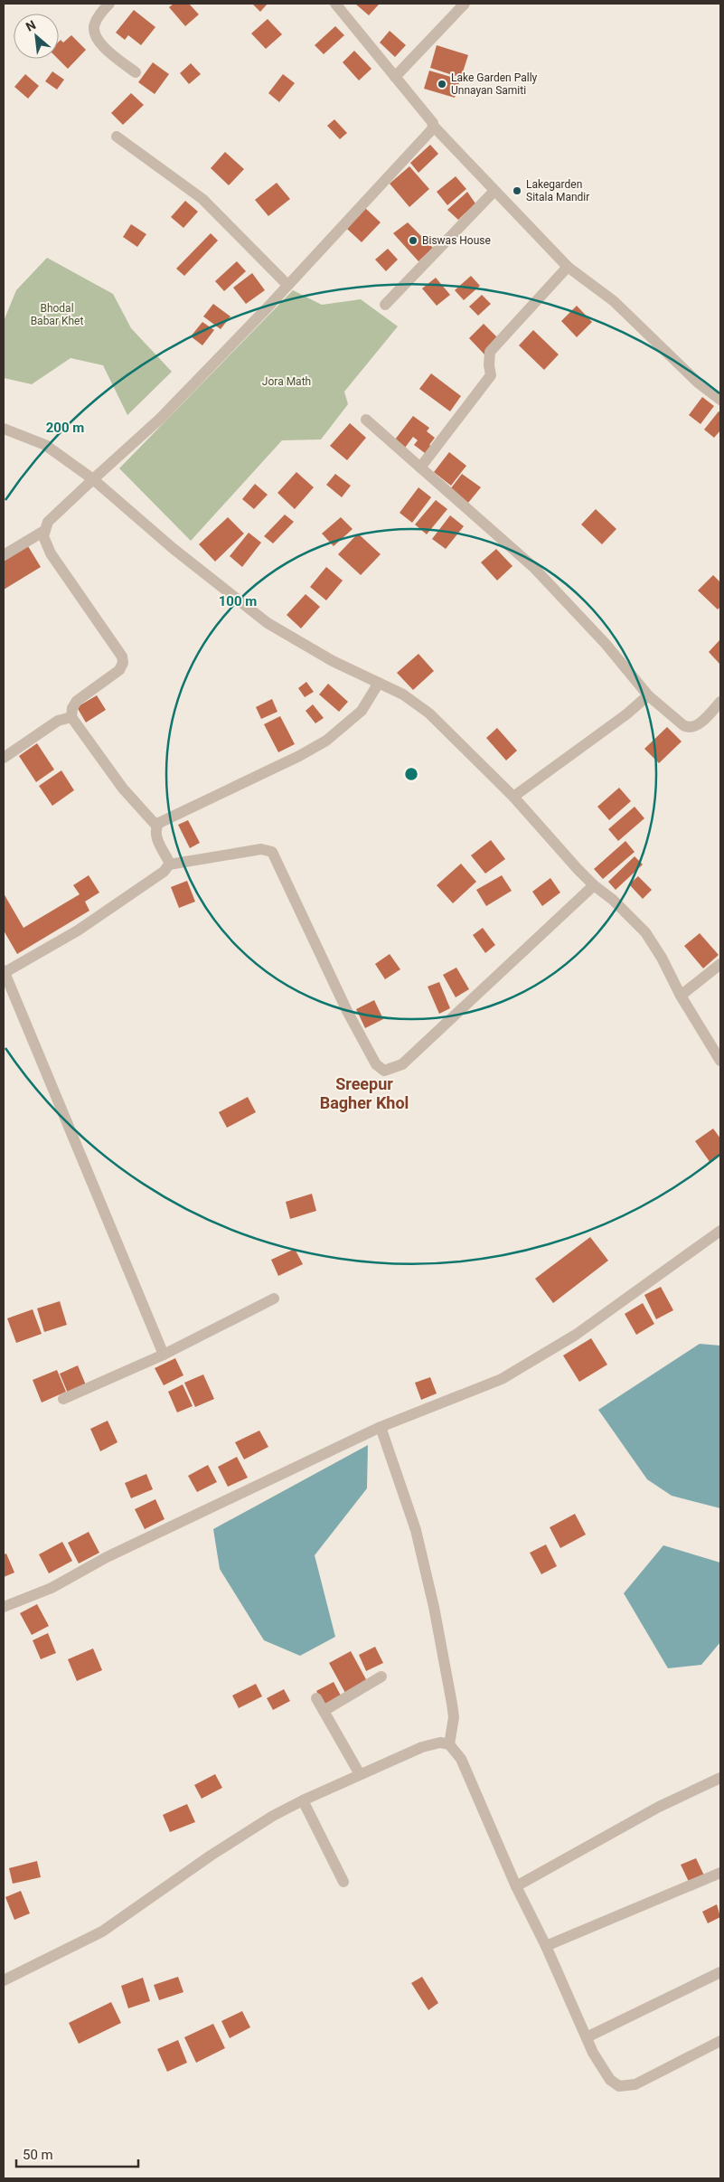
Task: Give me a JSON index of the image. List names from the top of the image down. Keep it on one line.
{"districts":["Sreepur Bagher Khol"],"parks":["Bhodal Babar Khet","Jora Math"],"places":["Lake Garden Pally Unnayan Samiti","Lakegarden Sitala Mandir","Biswas House"],"scale_bar":"50 m","north":"top left","rings":["200 m","100 m"]}
